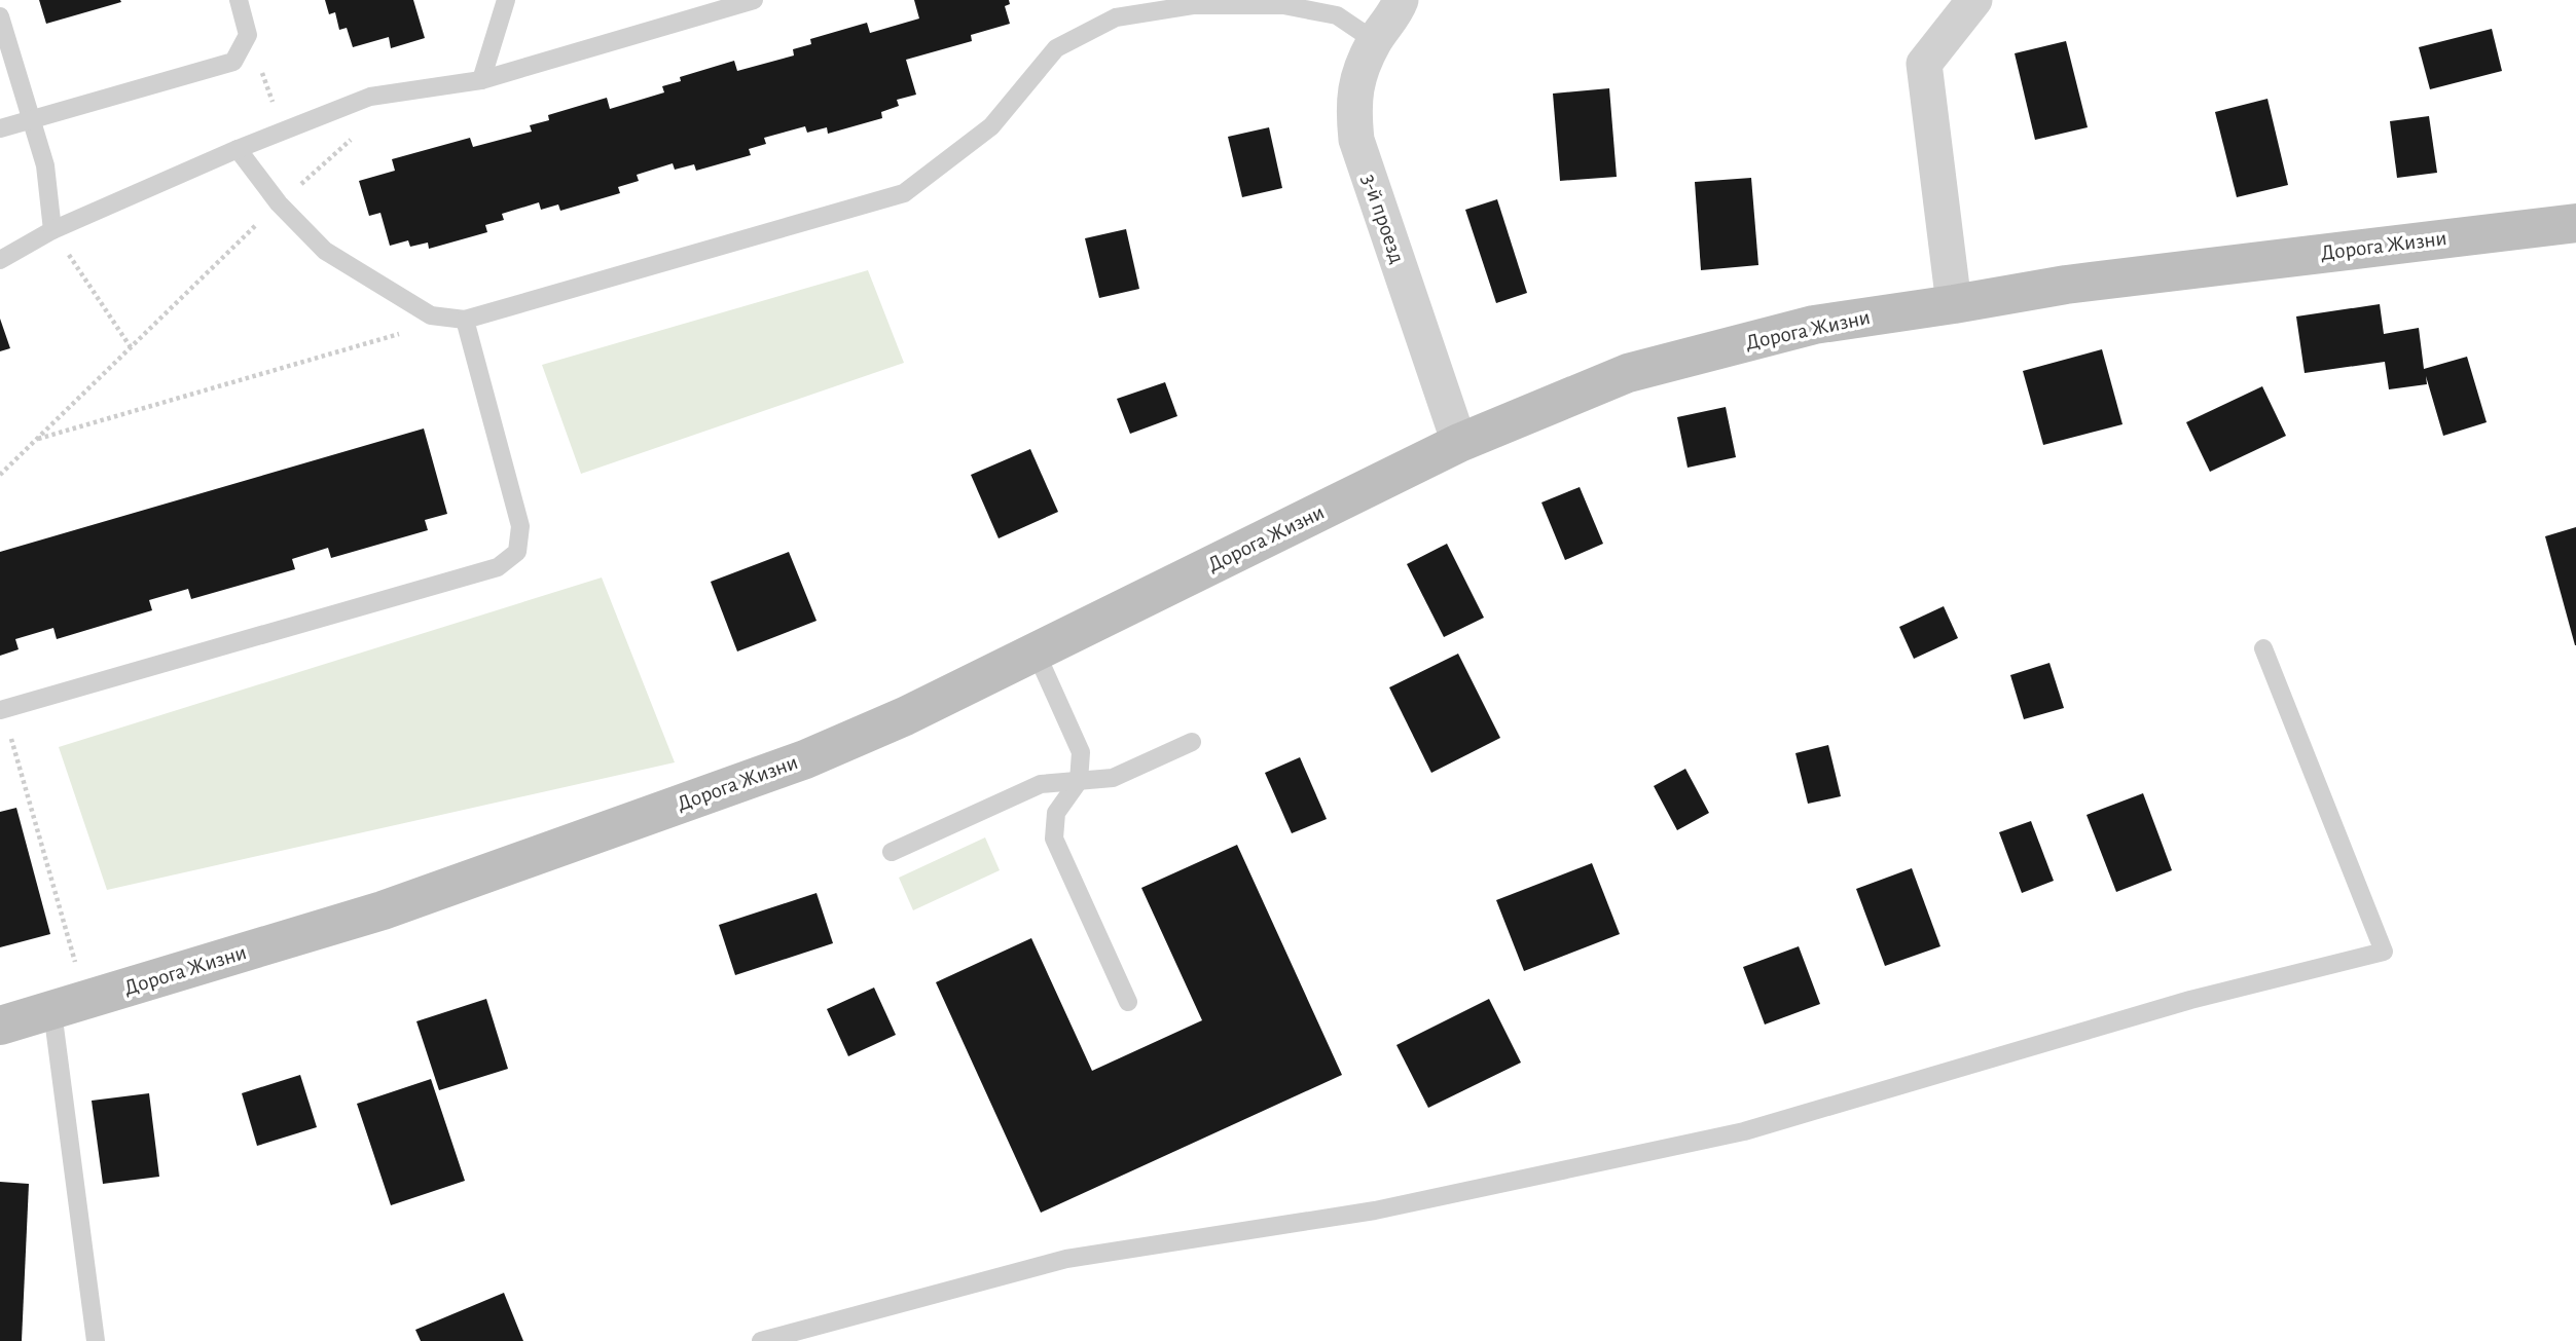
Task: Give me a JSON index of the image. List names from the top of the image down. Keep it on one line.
{"streets":{"main road":["Дорога Жизни"],"street":["3-й проезд"]},"crossings":[["3-й проезд","Дорога Жизни"]]}
